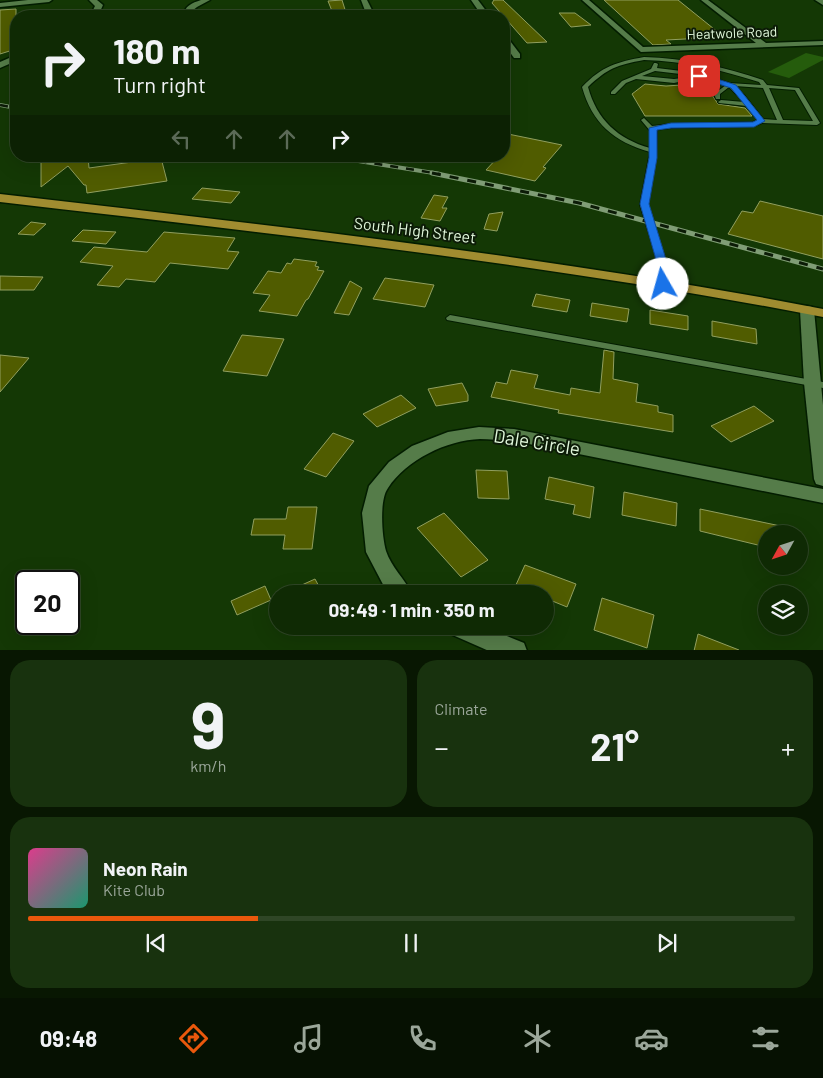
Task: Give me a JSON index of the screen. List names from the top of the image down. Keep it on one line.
{"streets":{"main road":["South High Street"],"street":["Heatwole Road","Dale Circle"]},"north":"bottom left","page":{"turn":["180 m","Turn right"],"limit":"20","trip":"09:49 · 1 min · 350 m","tile":[["9","km/h"],"Climate"],"heat":["−","21°","+"],"song":["Neon Rain","Kite Club"],"tabs":"09:48"}}
